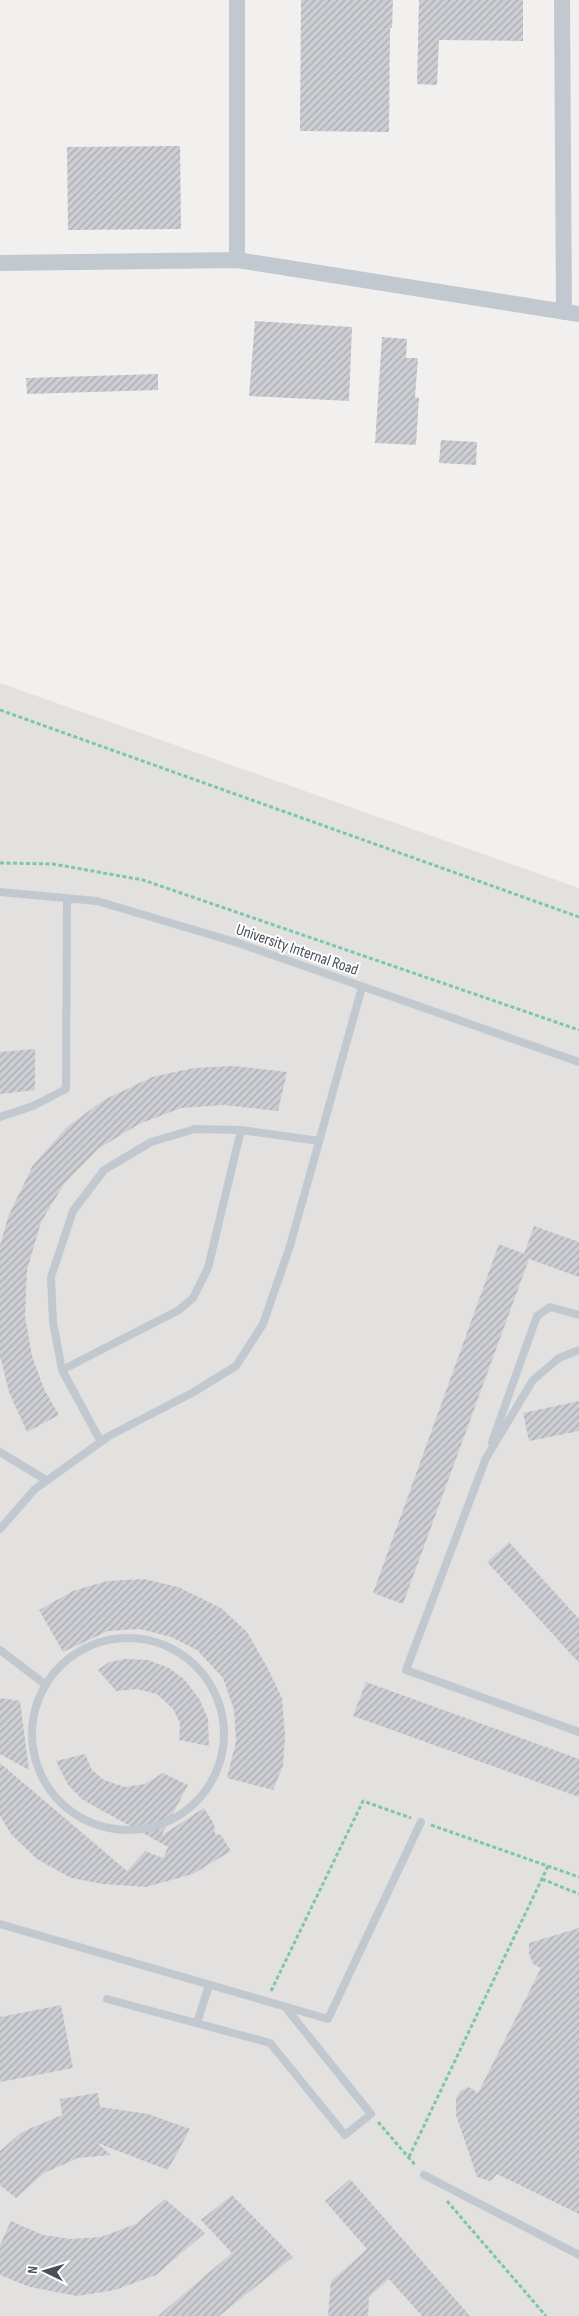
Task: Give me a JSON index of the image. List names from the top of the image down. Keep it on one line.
{"streets":{"lane":["University Internal Road"]},"north":"left"}
